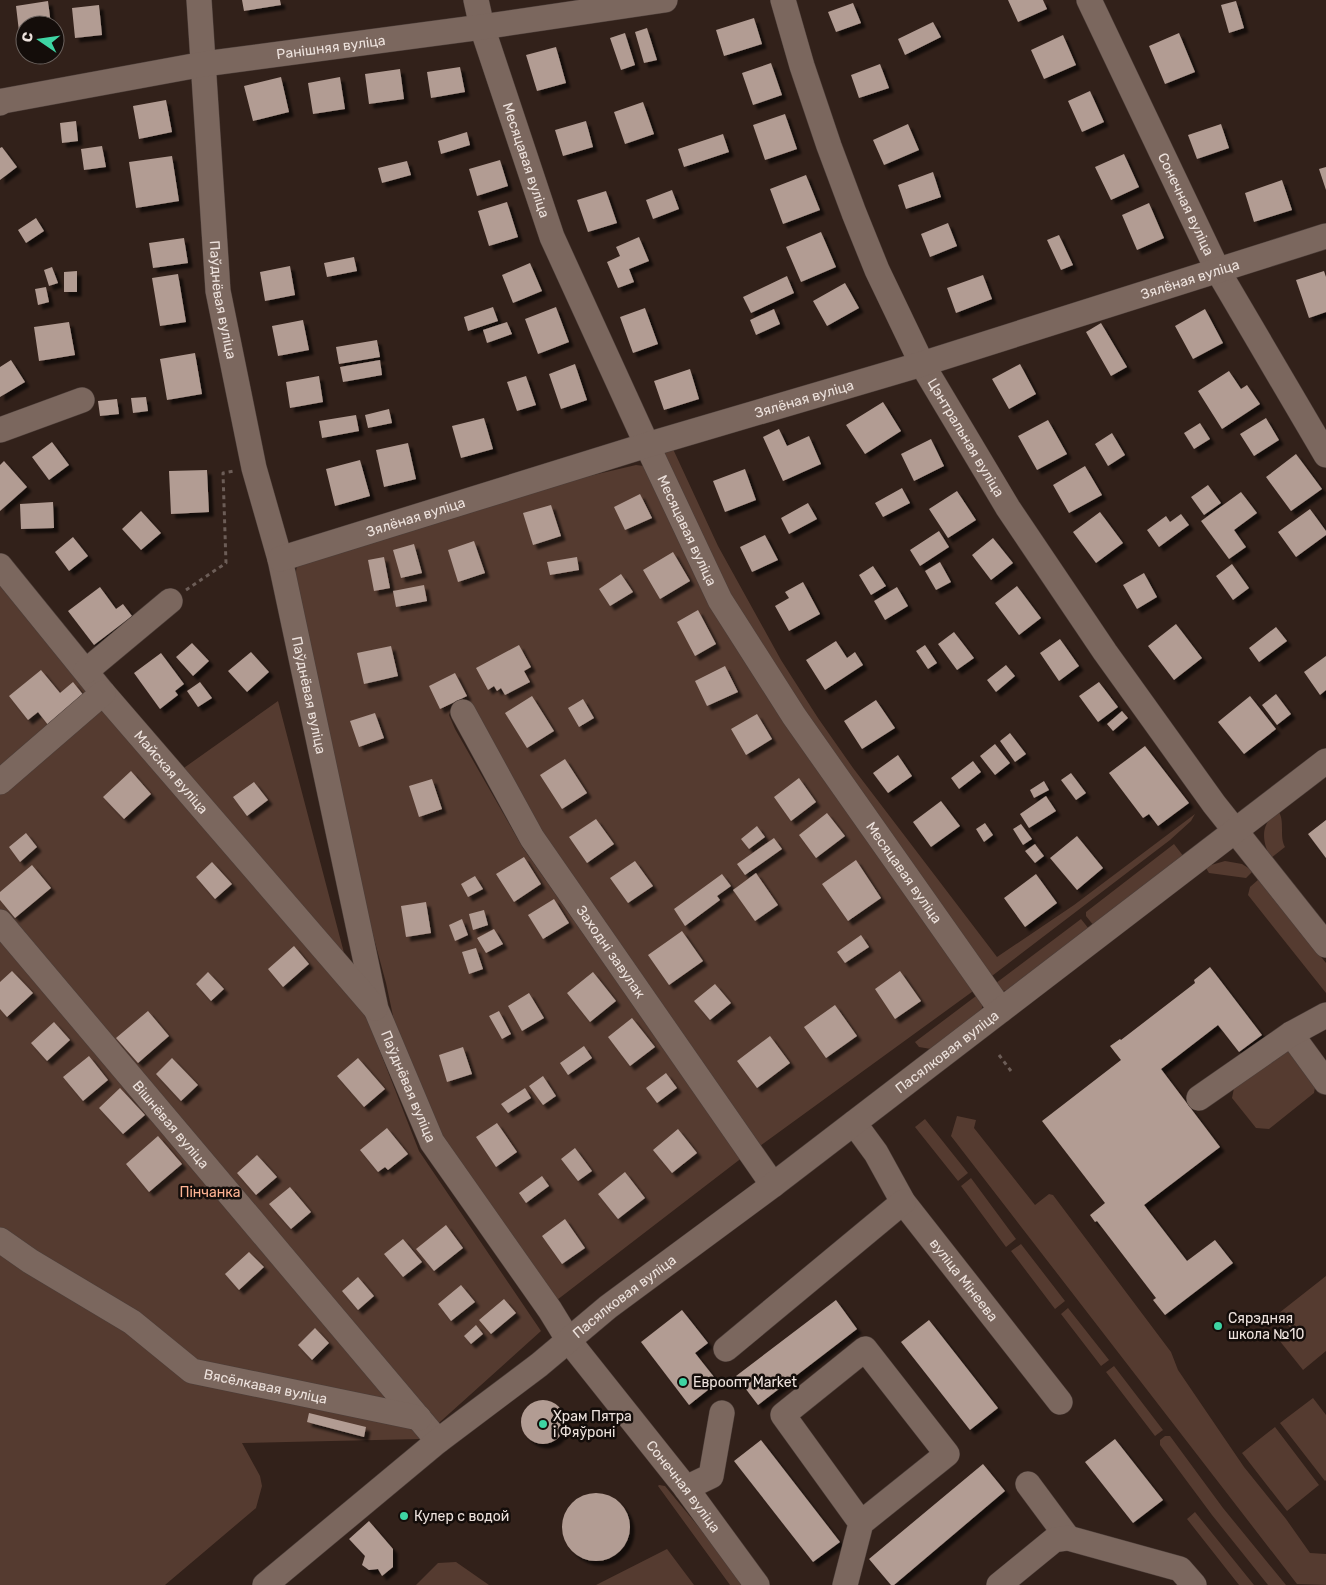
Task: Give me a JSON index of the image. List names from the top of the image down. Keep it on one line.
{"streets":{"street":["Ранішняя вуліца","Месяцавая вуліца","Сонечная вуліца","Зялёная вуліца","Паўднёвая вуліца","Цэнтральная вуліца","Майская вуліца","Заходні завулак","Пасялковая вуліца","Вішнёвая вуліца","вуліца Мінеева","Вясёлкавая вуліца"]},"crossings":[["Ранішняя вуліца","Месяцавая вуліца"],["Ранішняя вуліца","Паўднёвая вуліца"],["Месяцавая вуліца","Зялёная вуліца"],["Месяцавая вуліца","Пасялковая вуліца"],["Сонечная вуліца","Зялёная вуліца"],["Сонечная вуліца","Паўднёвая вуліца"],["Сонечная вуліца","Пасялковая вуліца"],["Зялёная вуліца","Паўднёвая вуліца"],["Зялёная вуліца","Цэнтральная вуліца"],["Паўднёвая вуліца","Майская вуліца"],["Паўднёвая вуліца","Пасялковая вуліца"],["Цэнтральная вуліца","Пасялковая вуліца"],["Заходні завулак","Пасялковая вуліца"],["Пасялковая вуліца","Вішнёвая вуліца"],["Пасялковая вуліца","вуліца Мінеева"],["Вішнёвая вуліца","Вясёлкавая вуліца"]],"parks":["Пінчанка"],"places":["Сярэдняя школа №10","Евроопт Market","Храм Пятра і Фяўроні","Кулер с водой"],"north":"left"}
